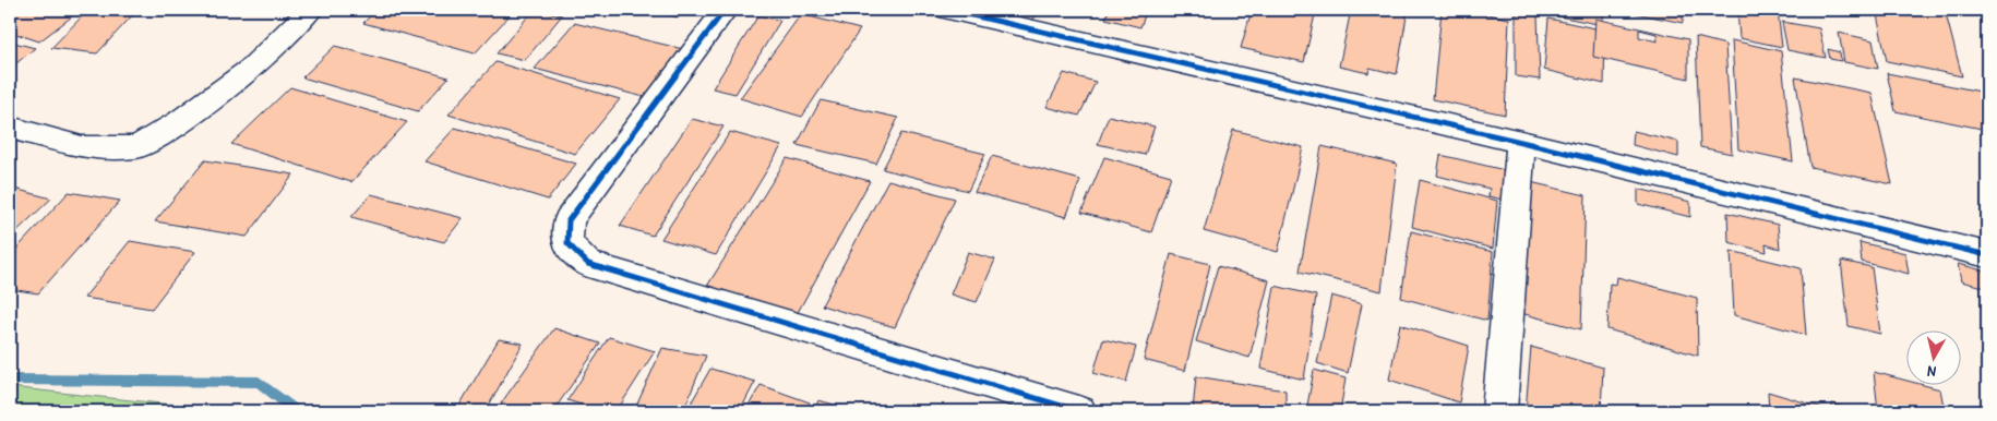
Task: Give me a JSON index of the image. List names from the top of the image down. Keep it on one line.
{"north":"bottom"}
